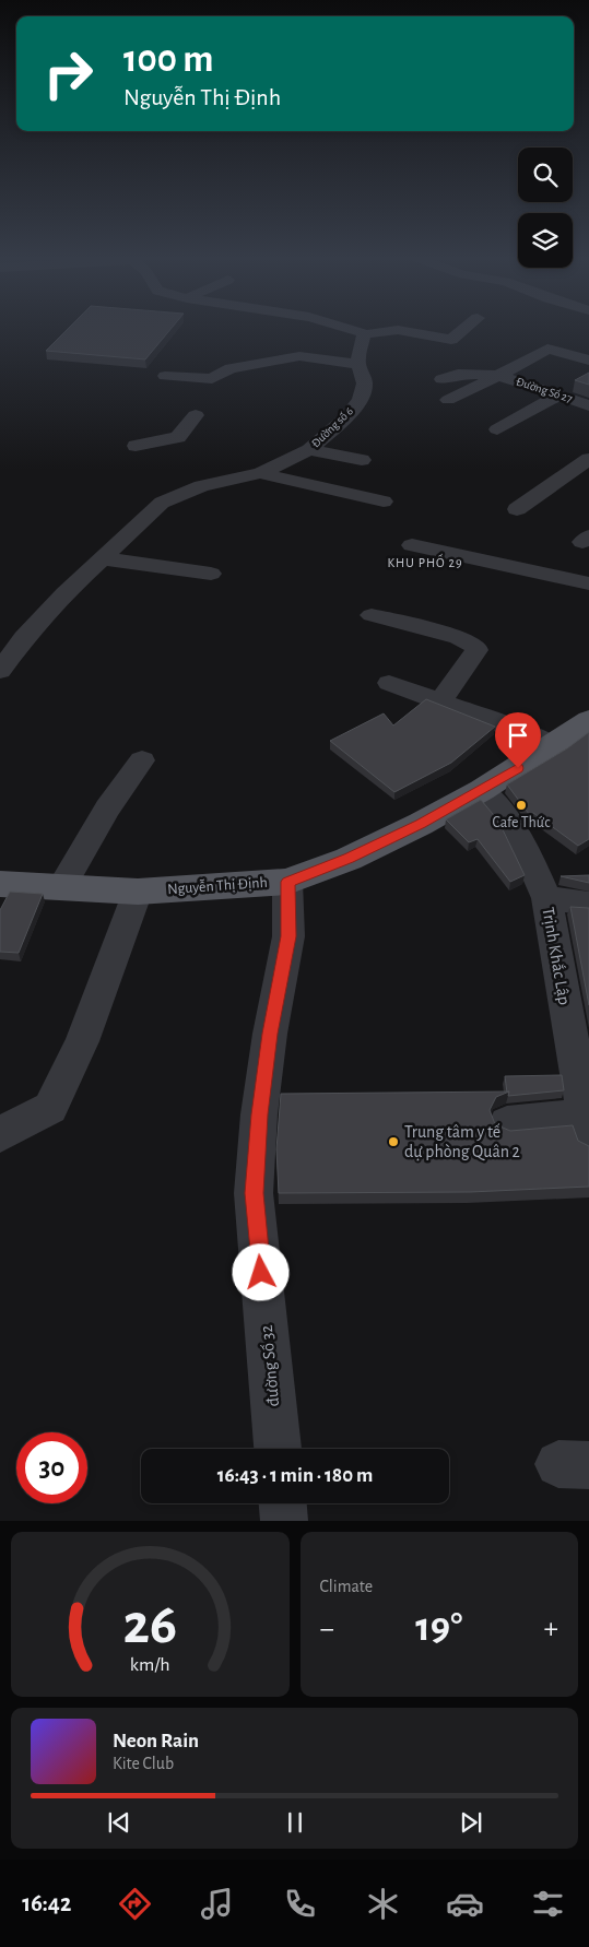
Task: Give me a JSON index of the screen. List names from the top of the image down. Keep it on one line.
{"streets":{"main road":["Nguyễn Thị Định"],"street":["Đường Số 27","Đường số 6","Trịnh Khắc Lập","đường Số 32"]},"crossings":[["Nguyễn Thị Định","Trịnh Khắc Lập"],["Nguyễn Thị Định","đường Số 32"]],"districts":["KHU PHỐ 29"],"places":["Cafe Thức","Trung tâm y tế dự phòng Quân 2"],"page":{"turn":["100 m","Nguyễn Thị Định"],"limit":"30","trip":"16:43 · 1 min · 180 m","tile":"Climate","heat":["−","19°","+"],"song":["Neon Rain","Kite Club"],"tabs":"16:42","gauge":["26","km/h"]}}
